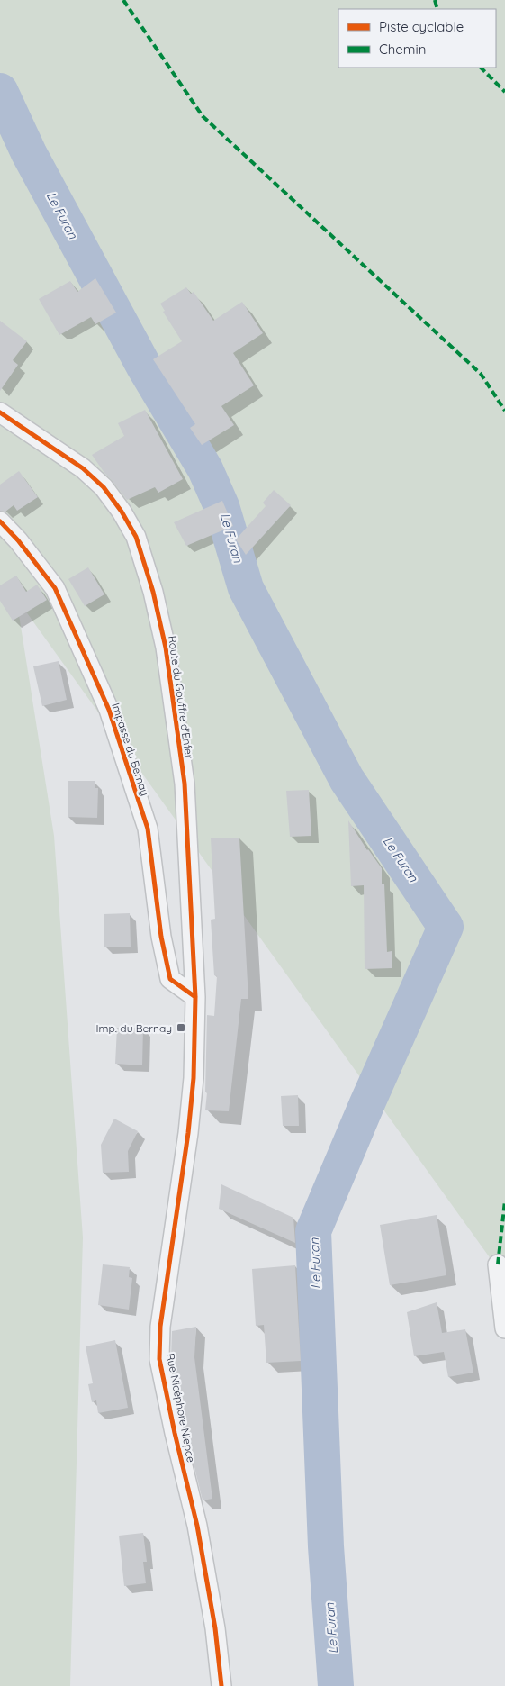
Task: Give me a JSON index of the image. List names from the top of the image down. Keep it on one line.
{"streets":{"street":["Route du Gouffre d'Enfer","Impasse du Bernay","Rue Nicéphore Niepce"]},"crossings":[["Route du Gouffre d'Enfer","Impasse du Bernay"],["Route du Gouffre d'Enfer","Rue Nicéphore Niepce"],["Impasse du Bernay","Rue Nicéphore Niepce"]],"water":["Le Furan"],"places":{"transit":["Imp. du Bernay"]},"legend":["Piste cyclable","Chemin"]}
